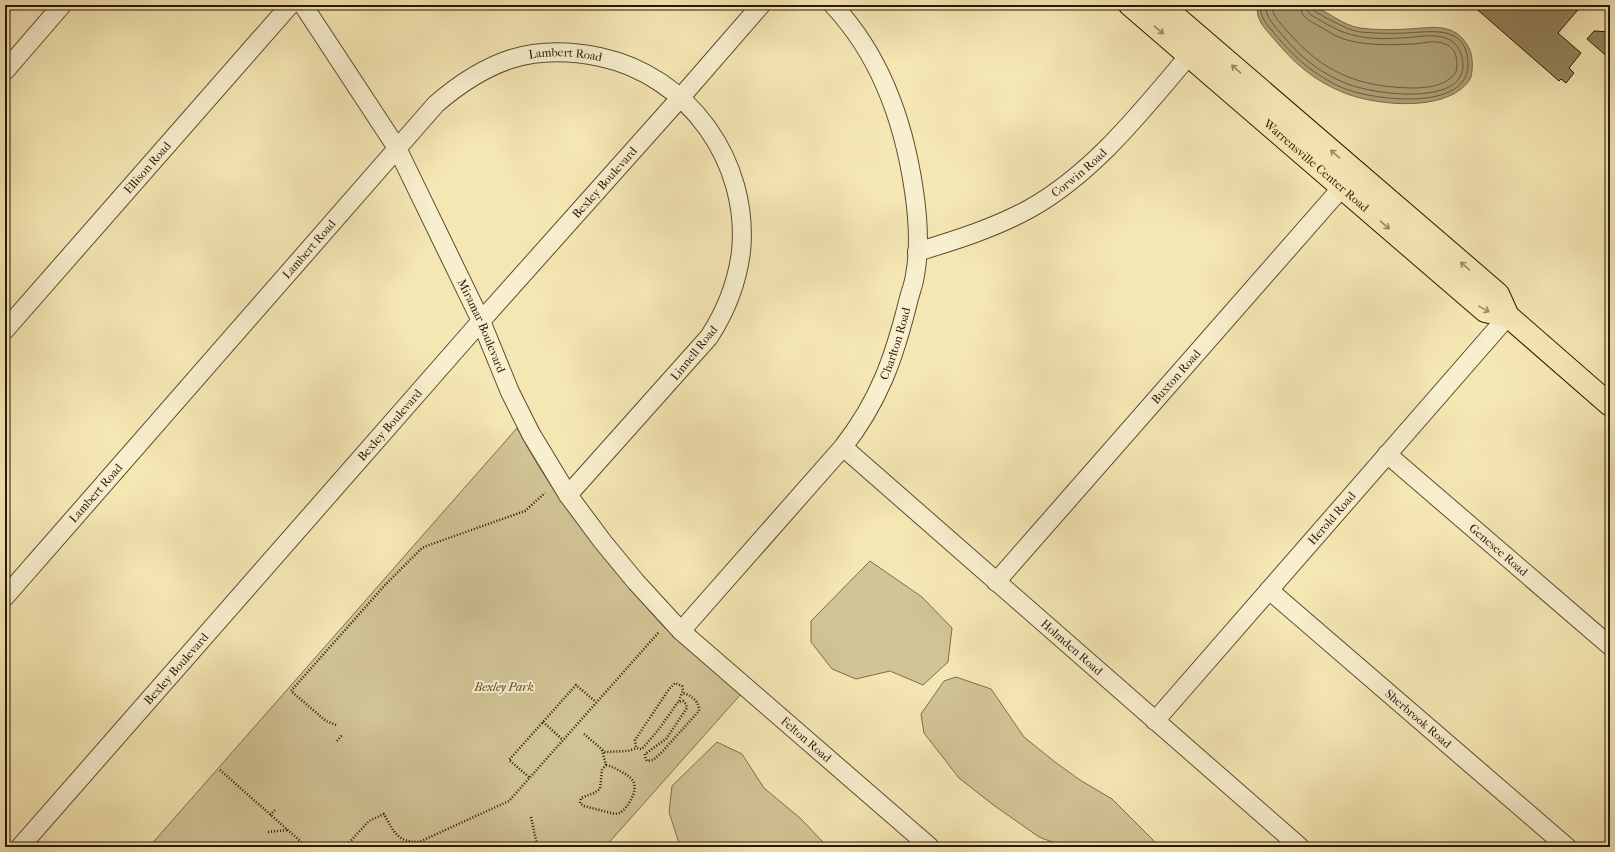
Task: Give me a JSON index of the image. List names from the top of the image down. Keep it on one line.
{"streets":{"main road":["Warrensville Center Road"],"street":["Lambert Road","Ellison Road","Corwin Road","Bexley Boulevard","Miramar Boulevard","Charlton Road","Linnell Road","Buxton Road","Herold Road","Genesee Road","Holmden Road","Sherbrook Road","Felton Road"]},"crossings":[["Lambert Road","Bexley Boulevard"],["Lambert Road","Miramar Boulevard"],["Lambert Road","Linnell Road"],["Warrensville Center Road","Corwin Road"],["Warrensville Center Road","Buxton Road"],["Warrensville Center Road","Herold Road"],["Corwin Road","Charlton Road"],["Bexley Boulevard","Miramar Boulevard"],["Bexley Boulevard","Linnell Road"],["Miramar Boulevard","Charlton Road"],["Miramar Boulevard","Linnell Road"],["Miramar Boulevard","Felton Road"],["Charlton Road","Holmden Road"],["Charlton Road","Felton Road"],["Buxton Road","Holmden Road"],["Herold Road","Genesee Road"],["Herold Road","Holmden Road"],["Herold Road","Sherbrook Road"]],"parks":["Bexley Park"]}
